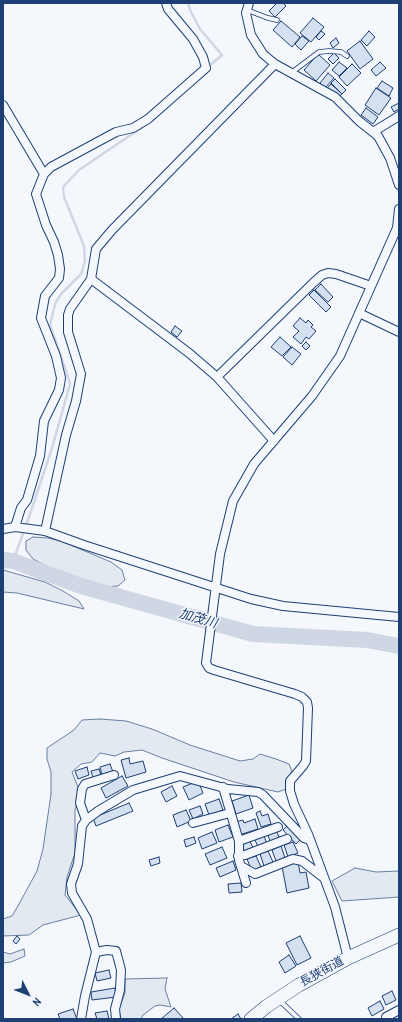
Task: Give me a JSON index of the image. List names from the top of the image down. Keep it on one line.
{"streets":{"main road":["長狭街道"]},"water":["加茂川"],"north":"bottom right"}
